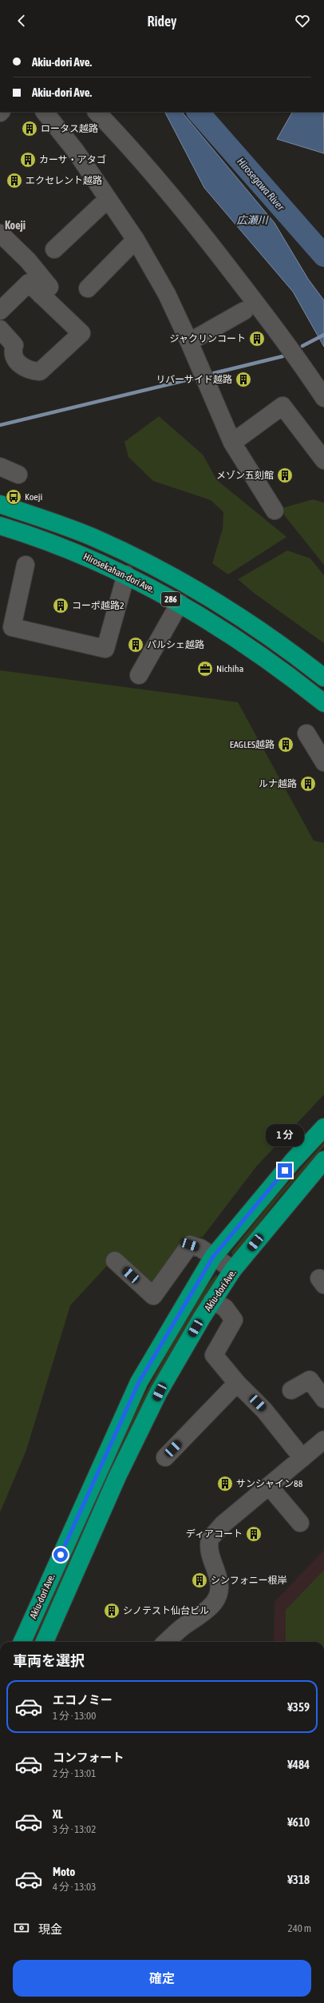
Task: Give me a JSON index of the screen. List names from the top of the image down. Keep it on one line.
{"streets":{"highway":["Hirosekahan-dori Ave.","286","Akiu-dori Ave."]},"districts":["Koeji"],"water":["Hirosegawa River","広瀬川"],"places":{"building":["ロータス越路","カーサ・アタゴ","エクセレント越路","ジャクリンコート","リバーサイド越路","メゾン五刻館","コーポ越路2","パルシェ越路","EAGLES越路","ルナ越路","サンシャイン88","ディアコート","シンフォニー根岸","シノテスト仙台ビル"],"bus stop":["Koeji"],"office":["Nichiha"]},"page":{"header":"Ridey","banner":["Akiu-dori Ave.","Akiu-dori Ave."],"bubble":"1 分","heading":"車両を選択","list":[{"name":"エコノミー","note":"1 分 · 13:00","value":"¥359"},{"name":"コンフォート","note":"2 分 · 13:01","value":"¥484"},{"name":"XL","note":"3 分 · 13:02","value":"¥610"},{"name":"Moto","note":"4 分 · 13:03","value":"¥318"}],"pay":["現金","240 m"],"buttons":"確定"}}
